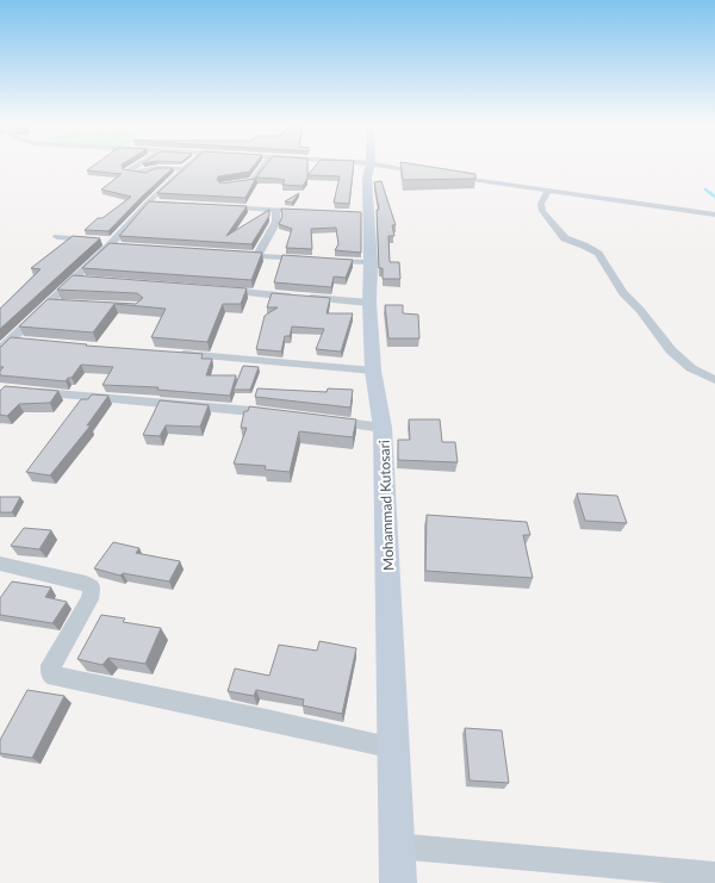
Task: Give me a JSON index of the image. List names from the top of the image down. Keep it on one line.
{"streets":{"street":["Mohammad Kutosari"]}}
